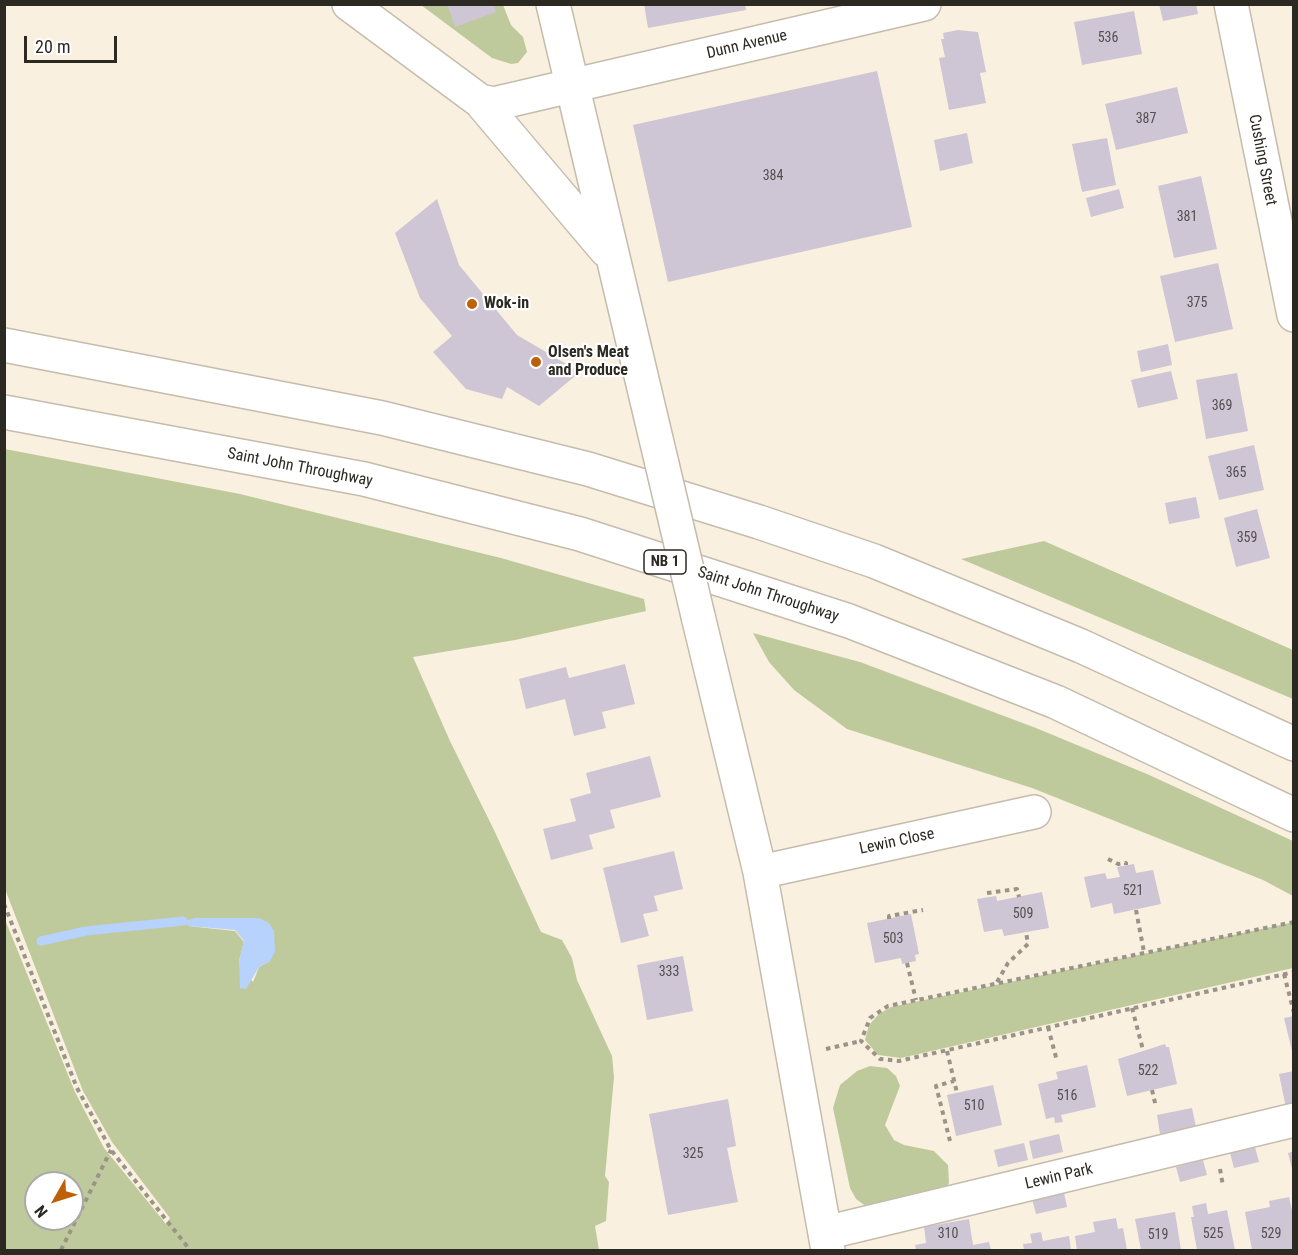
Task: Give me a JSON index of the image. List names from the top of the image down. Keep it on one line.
{"streets":{"main road":["Dunn Avenue","Cushing Street","Saint John Throughway","NB 1","Lewin Close","Lewin Park"]},"places":["Wok-in","Olsen's Meat and Produce"],"house_numbers":["536","387","384","381","375","369","365","359","521","509","503","333","522","516","510","325","310","525","529","519"],"scale_bar":"20 m","north":"bottom left"}
